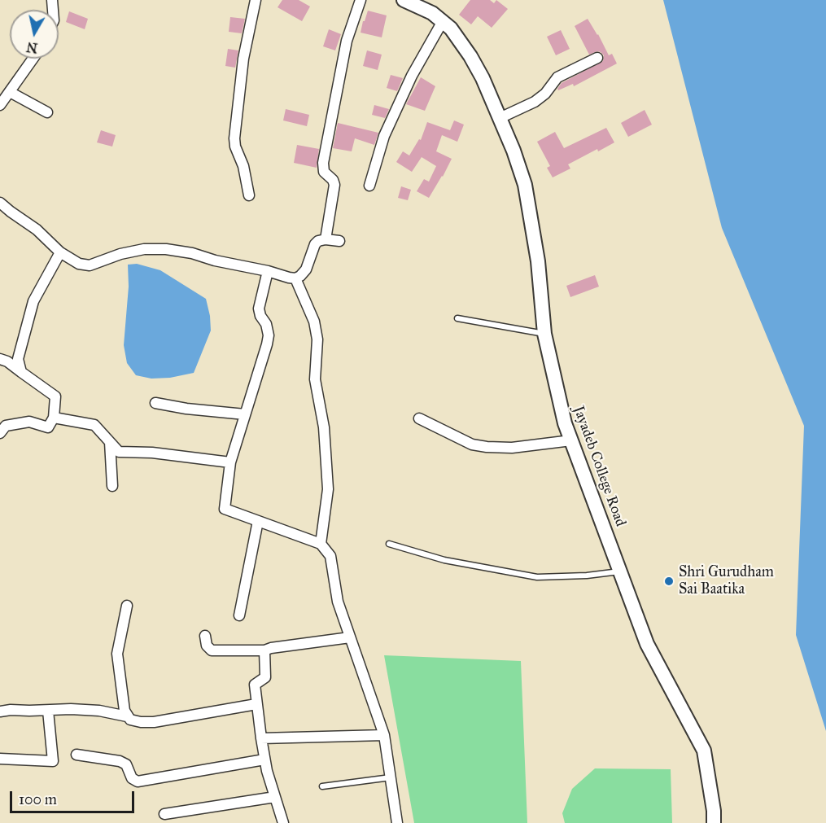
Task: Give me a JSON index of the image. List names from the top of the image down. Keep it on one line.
{"streets":{"street":["Jayadeb College Road"]},"places":["Shri Gurudham Sai Baatika"],"scale_bar":"100 m","north":"bottom"}
